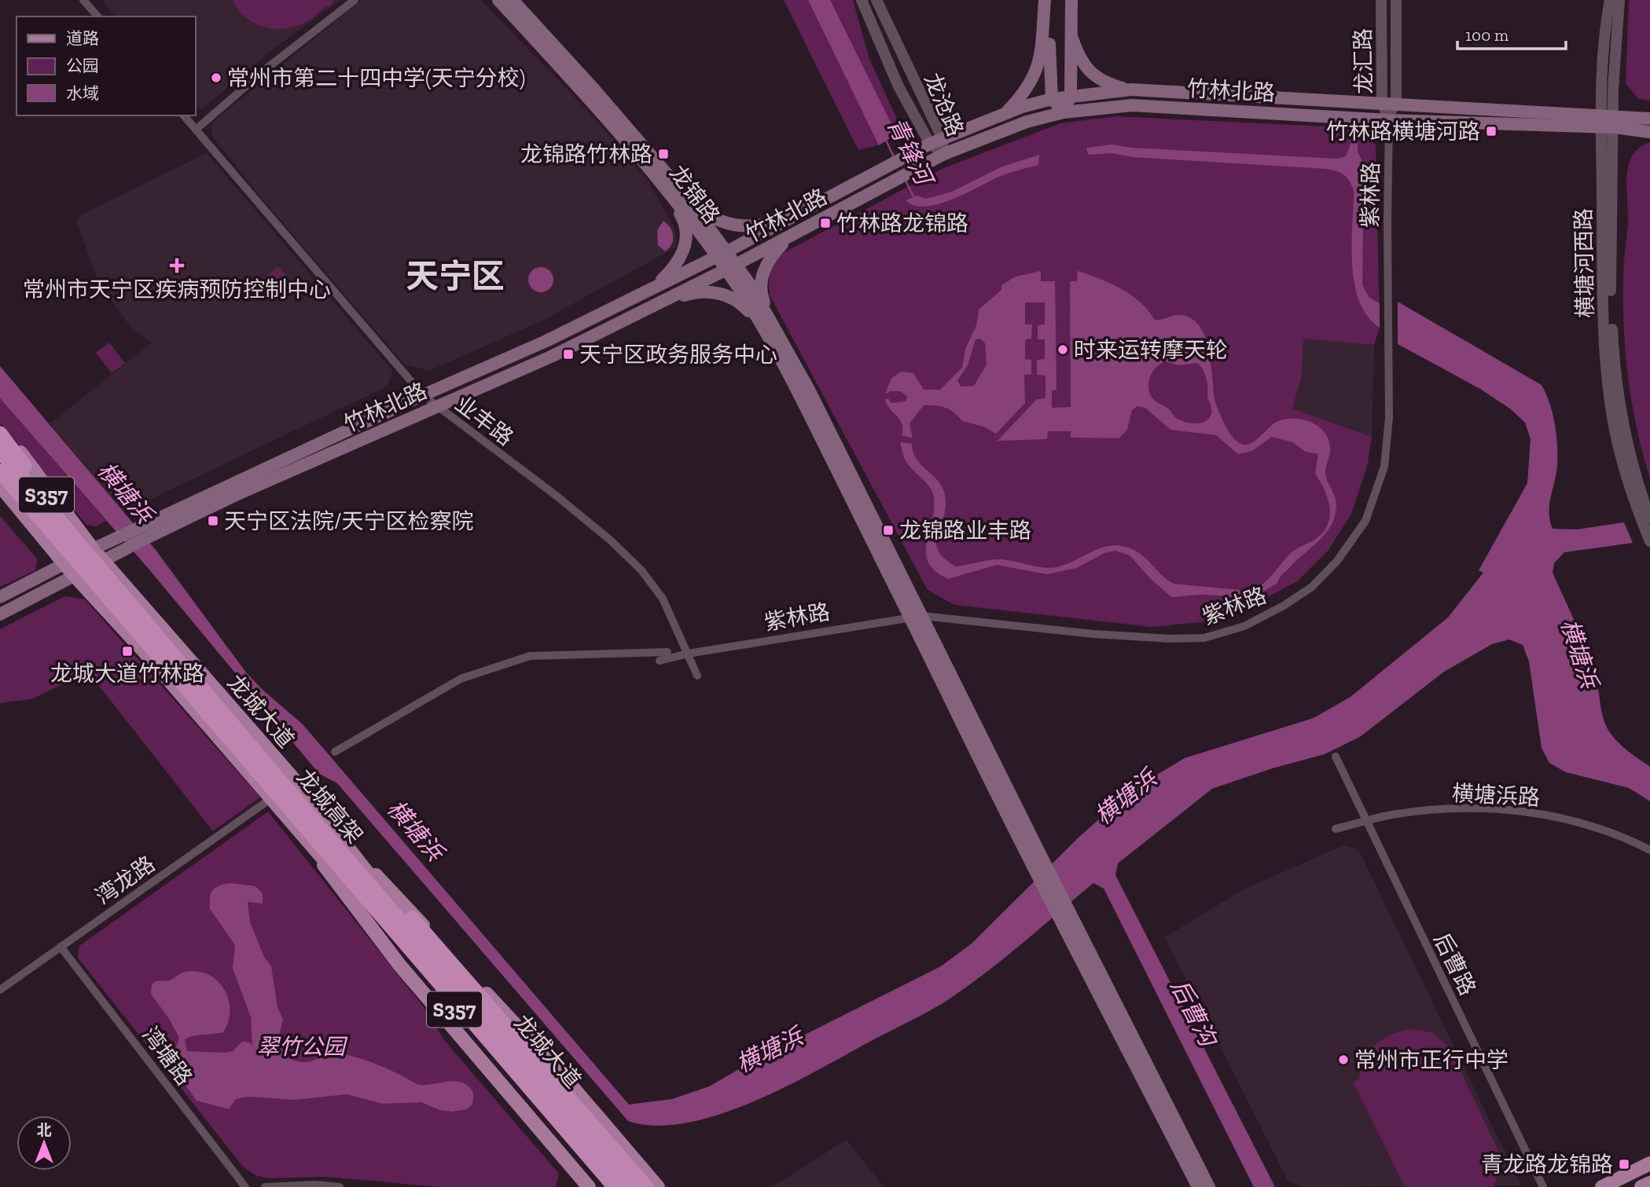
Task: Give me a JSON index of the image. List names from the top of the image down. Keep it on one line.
{"streets":{"highway":["龙城高架"],"main road":["竹林北路","龙锦路","S357","龙城大道"],"street":["龙汇路","龙沧路","紫林路","横塘河西路","业丰路","横塘浜路","湾龙路","后曹路","湾塘路"]},"crossings":[["龙汇路","竹林北路"],["龙汇路","紫林路"],["竹林北路","龙沧路"],["竹林北路","龙锦路"],["竹林北路","紫林路"],["竹林北路","横塘河西路"],["竹林北路","业丰路"],["竹林北路","龙城大道"],["龙锦路","紫林路"],["紫林路","业丰路"],["龙城大道","龙城高架"],["龙城大道","湾龙路"],["横塘浜路","后曹路"],["湾龙路","湾塘路"]],"districts":["天宁区"],"water":["青锋河","横塘浜","后曹沟"],"parks":["翠竹公园"],"places":{"other":["常州市第二十四中学(天宁分校)","时来运转摩天轮","常州市正行中学"],"transit":["竹林路横塘河路","龙锦路竹林路","竹林路龙锦路","天宁区政务服务中心","天宁区法院/天宁区检察院","龙锦路业丰路","龙城大道竹林路","青龙路龙锦路"],"health":["常州市天宁区疾病预防控制中心"]},"legend":["道路","公园","水域"],"scale_bar":"100 m","north":"top"}
